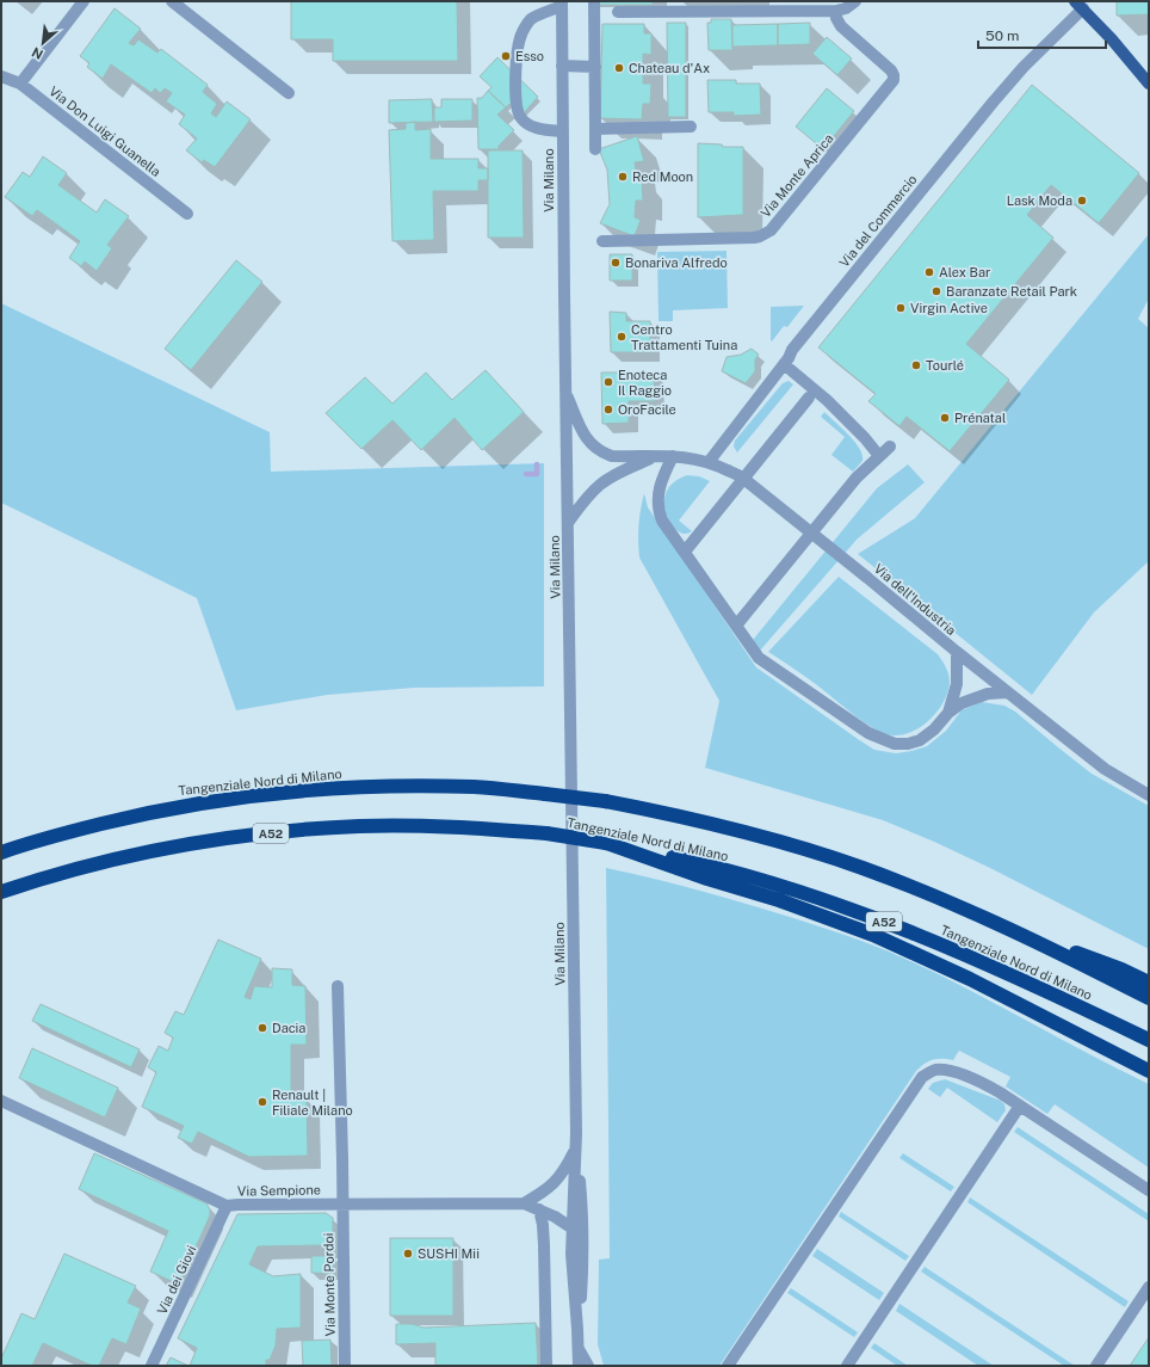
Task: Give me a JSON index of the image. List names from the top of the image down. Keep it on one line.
{"streets":{"highway":["Tangenziale Nord di Milano","A52"],"street":["Via Don Luigi Guanella","Via Monte Aprica","Via Milano","Via del Commercio","Via dell'Industria","Via Sempione","Via dei Giovi","Via Monte Pordoi"]},"crossings":[["Via Milano","Via dell'Industria"],["Via Milano","Via Sempione"],["Via del Commercio","Via dell'Industria"],["Via Sempione","Via dei Giovi"],["Via Sempione","Via Monte Pordoi"]],"places":["Esso","Chateau d'Ax","Red Moon","Lask Moda","Bonariva Alfredo","Alex Bar","Baranzate Retail Park","Virgin Active","Centro Trattamenti Tuina","Tourlé","Enoteca Il Raggio","OroFacile","Prénatal","Dacia","Renault | Filiale Milano","SUSHI Mii"],"scale_bar":"50 m","north":"bottom left"}
